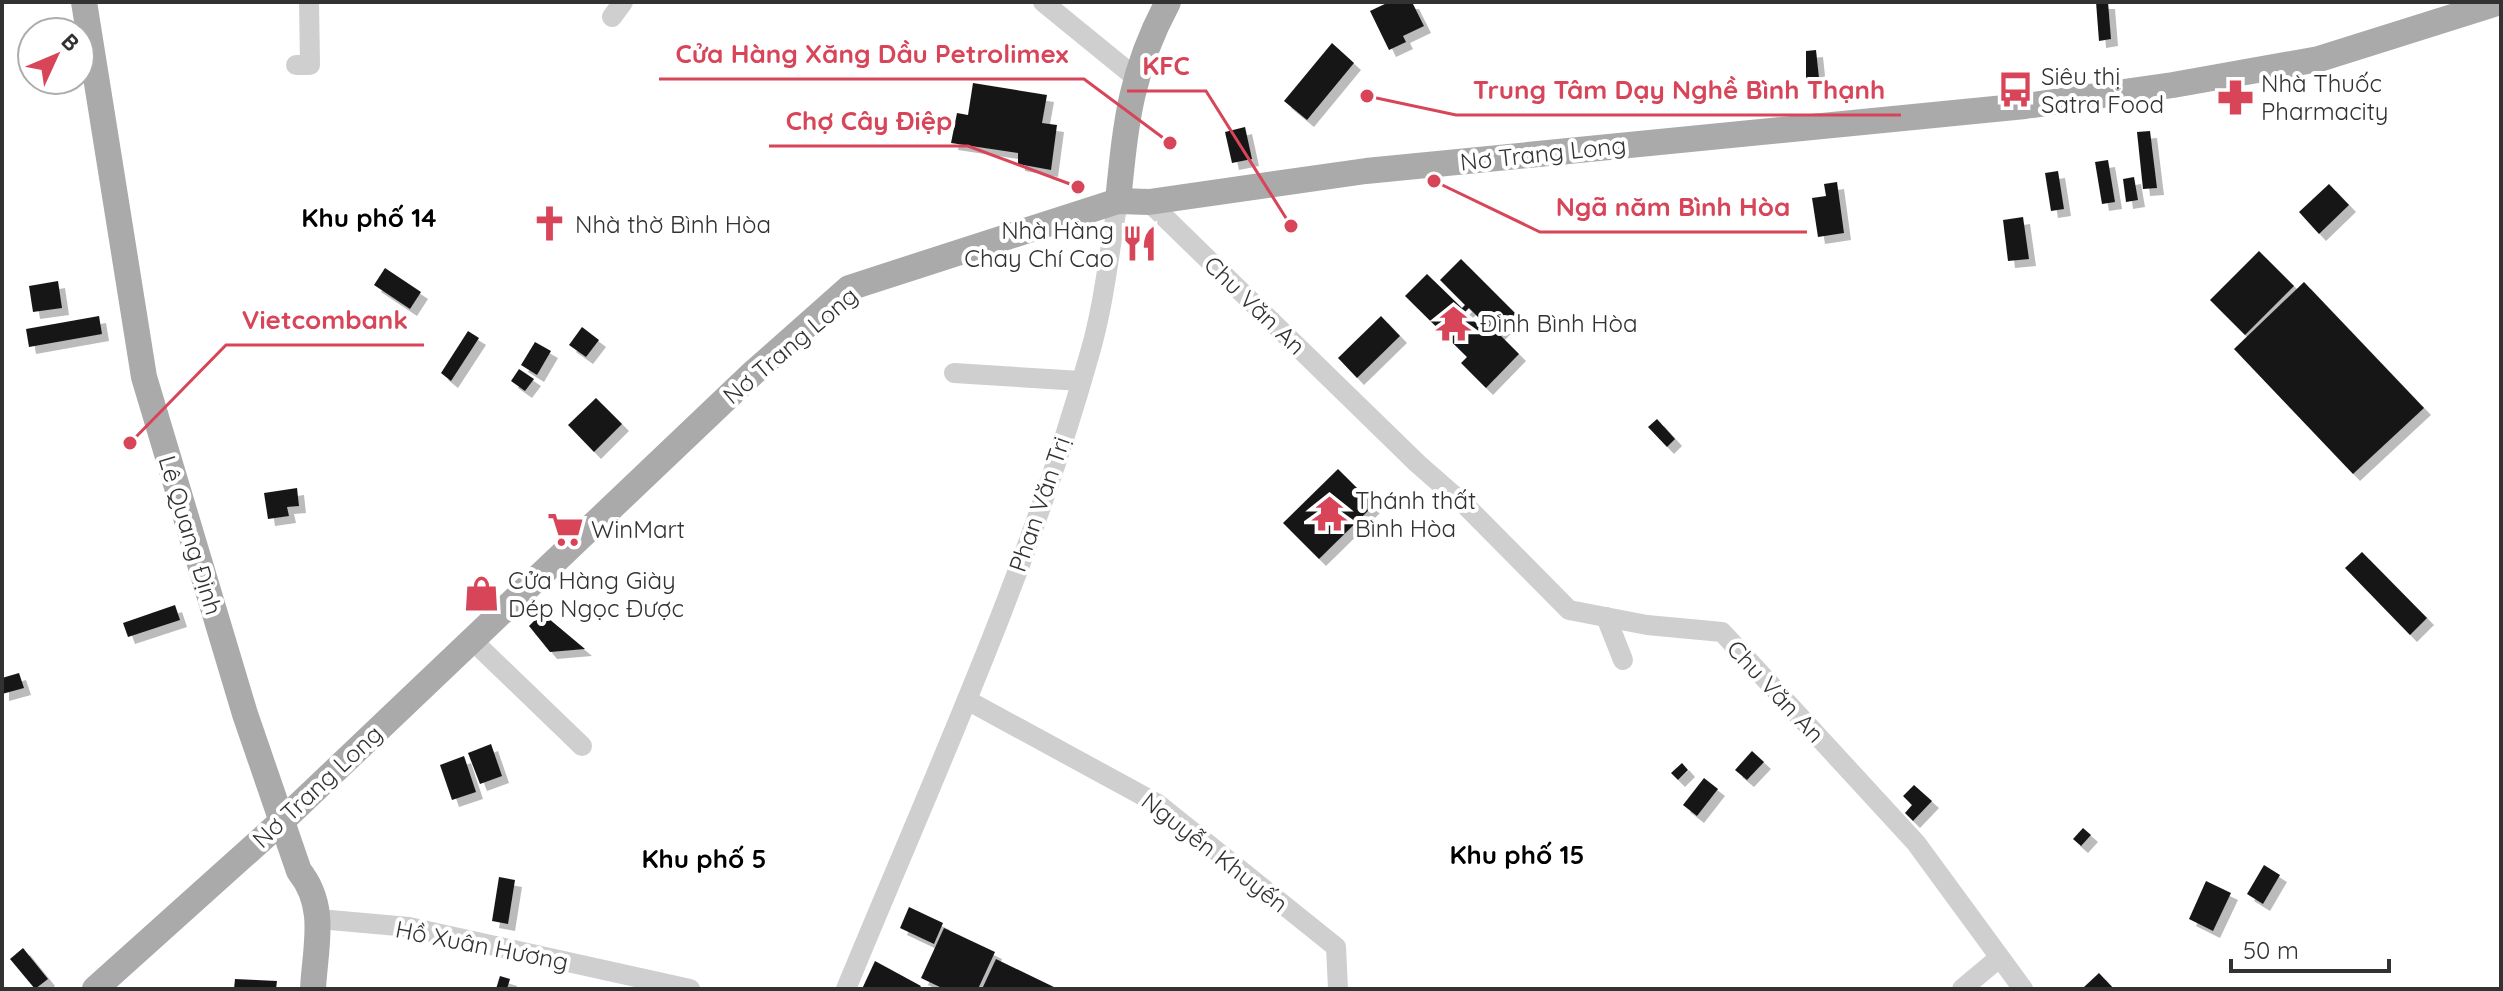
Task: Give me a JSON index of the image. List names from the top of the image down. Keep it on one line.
{"streets":{"main road":["Nơ Trang Long","Phan Văn Trị","Lê Quang Định"],"street":["Chu Văn An","Nguyễn Khuyến","Hồ Xuân Hương"]},"crossings":[["Nơ Trang Long","Chu Văn An"],["Nơ Trang Long","Phan Văn Trị"],["Nơ Trang Long","Lê Quang Định"],["Phan Văn Trị","Nguyễn Khuyến"],["Lê Quang Định","Hồ Xuân Hương"]],"districts":["Khu phố 14","Khu phố 15","Khu phố 5"],"places":{"bus stop":["Siêu thị Satra Food"],"other":["Trung Tâm Dạy Nghề Bình Thạnh","Cửa Hàng Xăng Dầu Petrolimex","Ngã năm Bình Hòa","Chợ Cây Điệp","KFC","Vietcombank"],"pharmacy":["Nhà Thuốc Pharmacity"],"church":["Nhà thờ Bình Hòa"],"restaurant":["Nhà Hàng Chay Chí Cao"],"temple":["Đình Bình Hòa","Thánh thất Bình Hòa"],"supermarket":["WinMart"],"shop":["Cửa Hàng Giày Dép Ngọc Được"]},"scale_bar":"50 m","north":"top right"}
